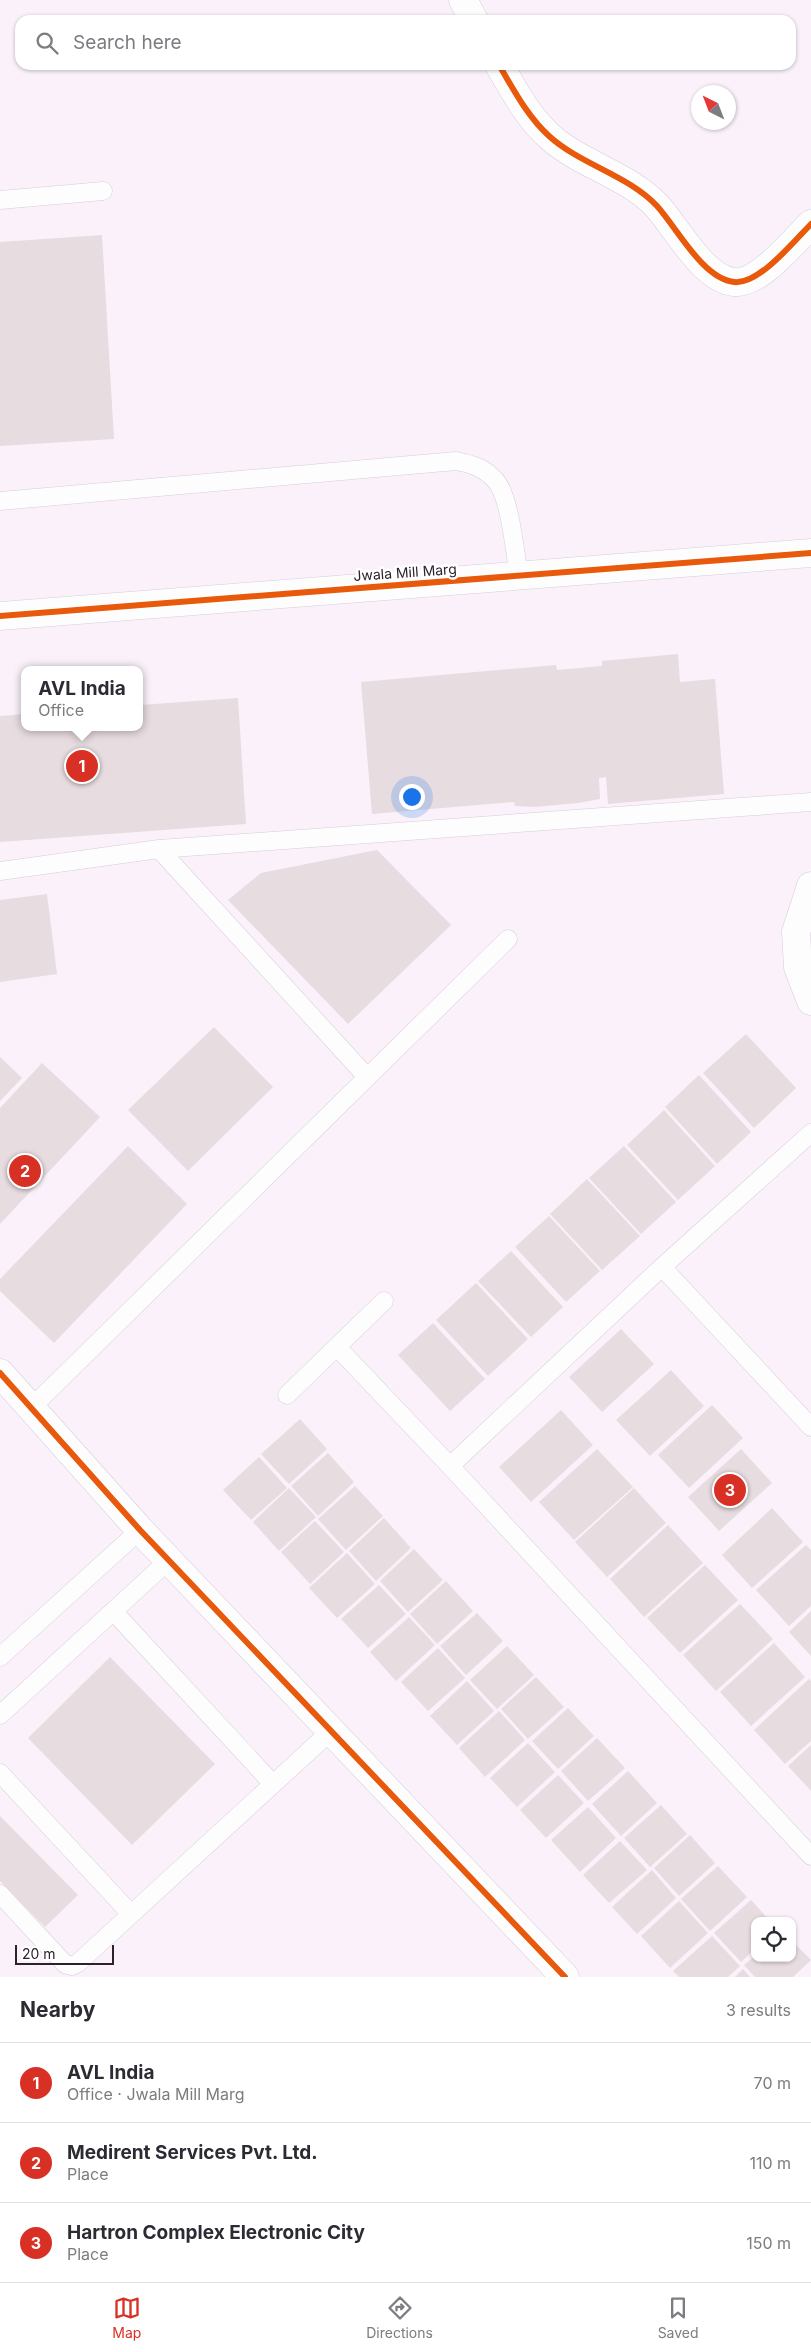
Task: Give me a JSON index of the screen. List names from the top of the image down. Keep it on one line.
{"streets":{"street":["Jwala Mill Marg"]},"scale_bar":"20 m","north":"top left","page":{"search":"Search here","popup":["AVL India","Office"],"pins":["1","2","3"],"scale":"20 m","heading":["Nearby","3 results"],"list":[{"mark":"1","name":"AVL India","note":"Office · Jwala Mill Marg","value":"70 m"},{"mark":"2","name":"Medirent Services Pvt. Ltd.","note":"Place","value":"110 m"},{"mark":"3","name":"Hartron Complex Electronic City","note":"Place","value":"150 m"}],"nav":["Map","Directions","Saved"]}}
